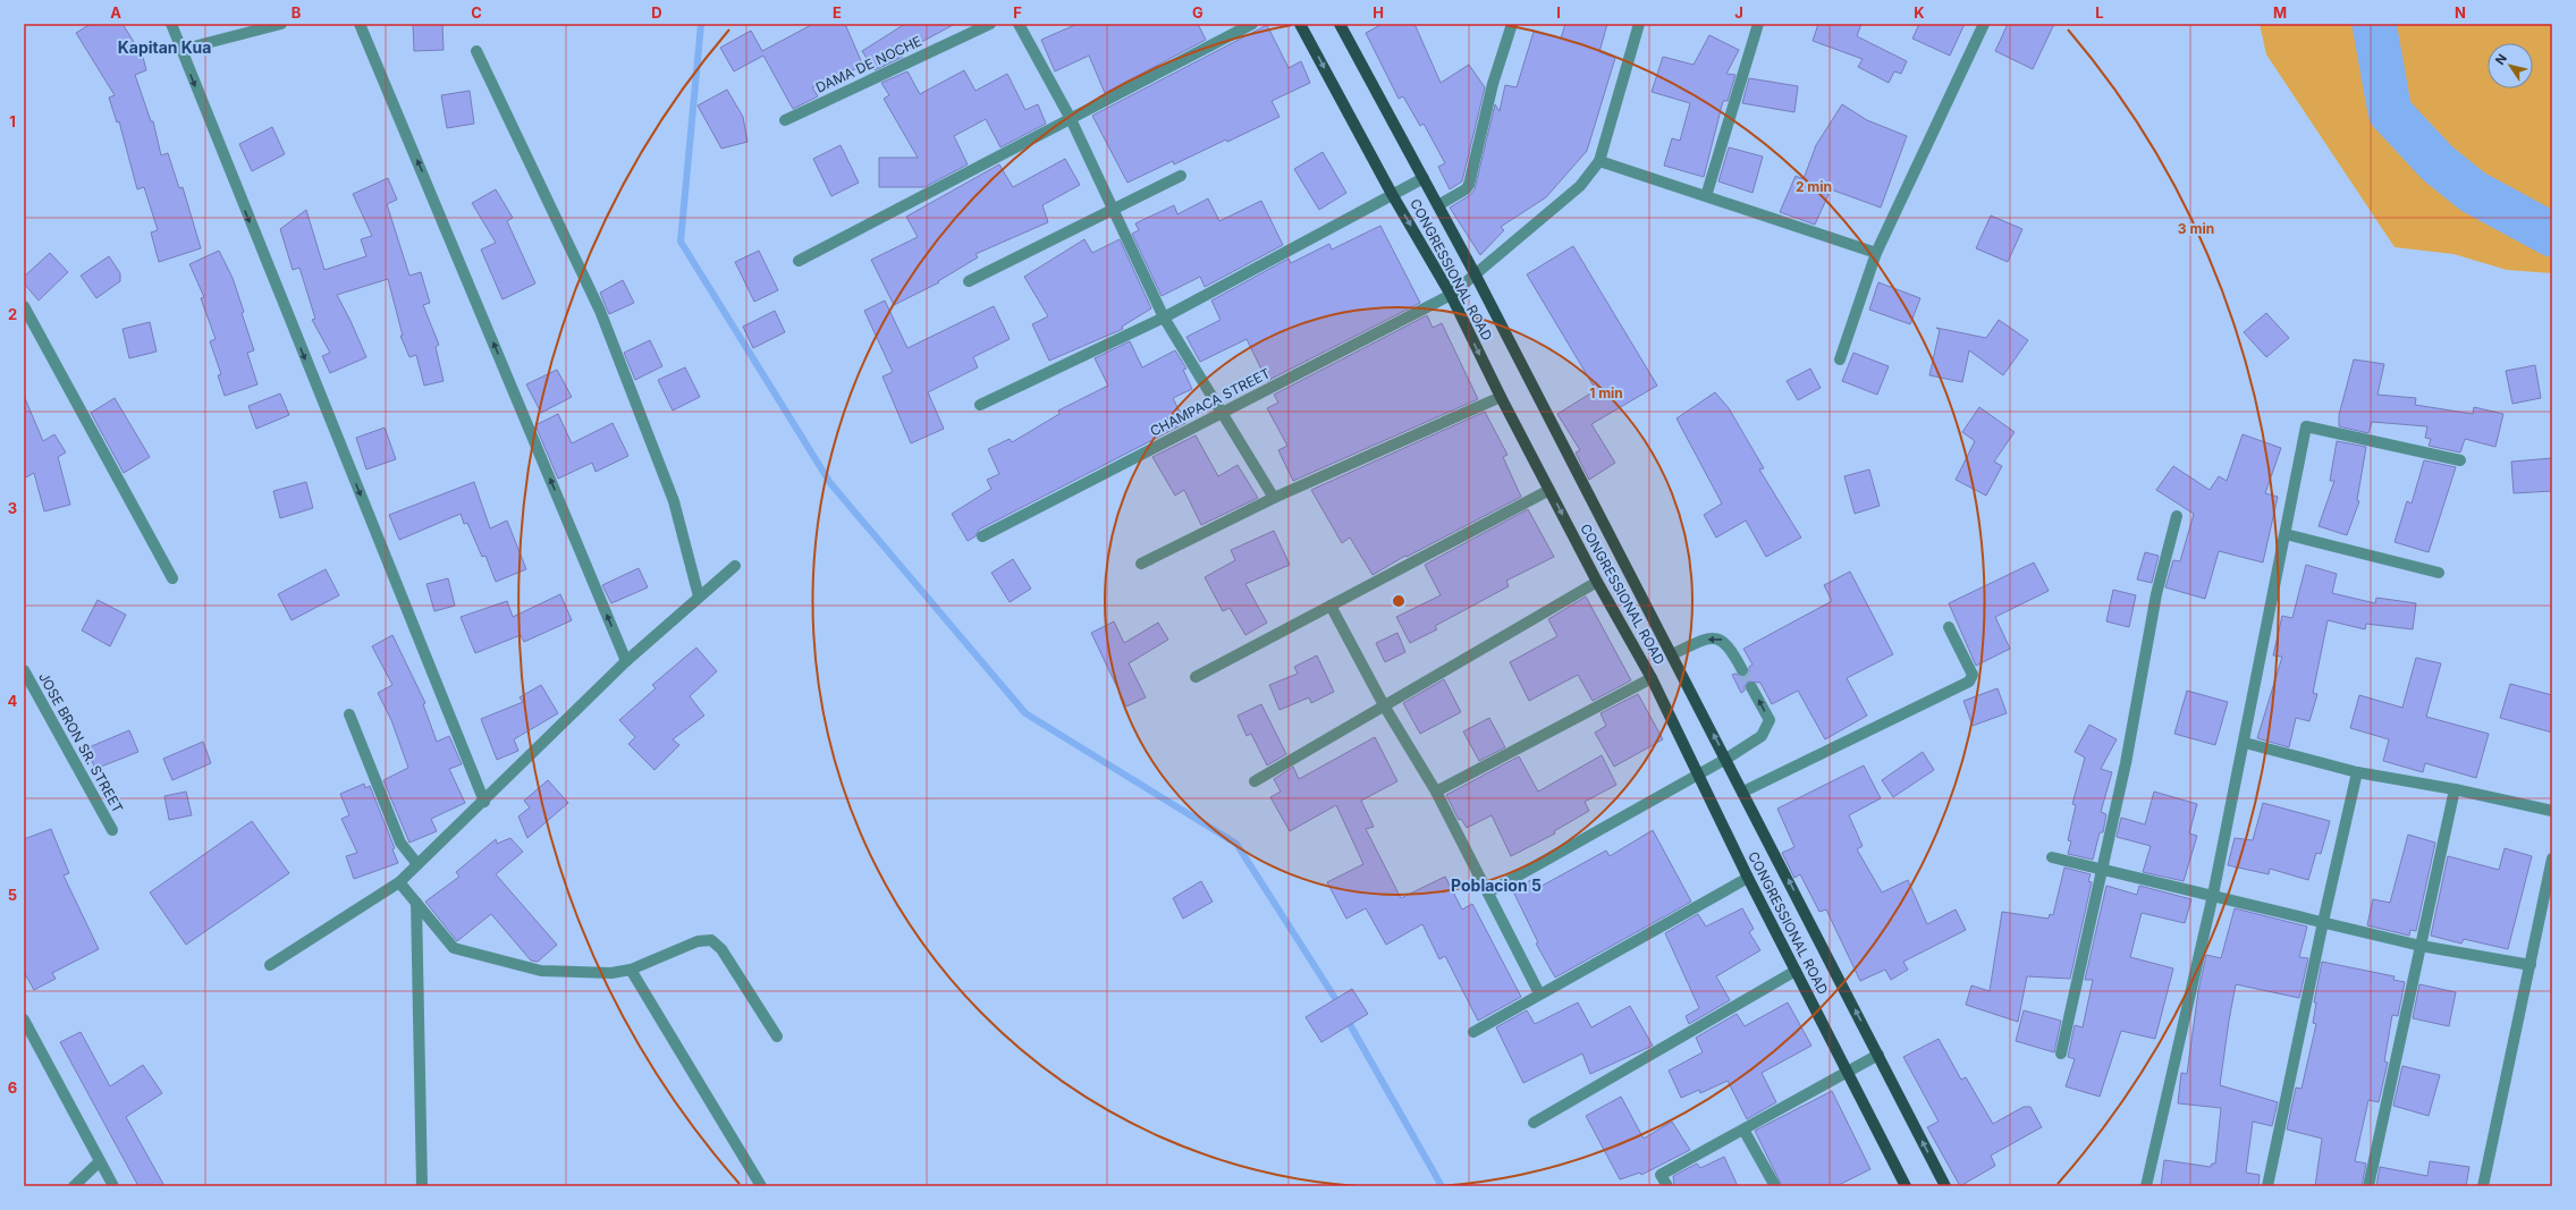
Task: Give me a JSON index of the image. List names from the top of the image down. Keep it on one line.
{"streets":{"main road":["CONGRESSIONAL ROAD"],"street":["DAMA DE NOCHE","CHAMPACA STREET","JOSE BRON SR. STREET"]},"crossings":[["CONGRESSIONAL ROAD","CHAMPACA STREET"]],"districts":["Kapitan Kua","Poblacion 5"],"north":"top left","grid":{"columns":["A","B","C","D","E","F","G","H","I","J","K","L","M","N"],"rows":["1","2","3","4","5","6"]},"rings":["2 min","3 min","1 min"]}
